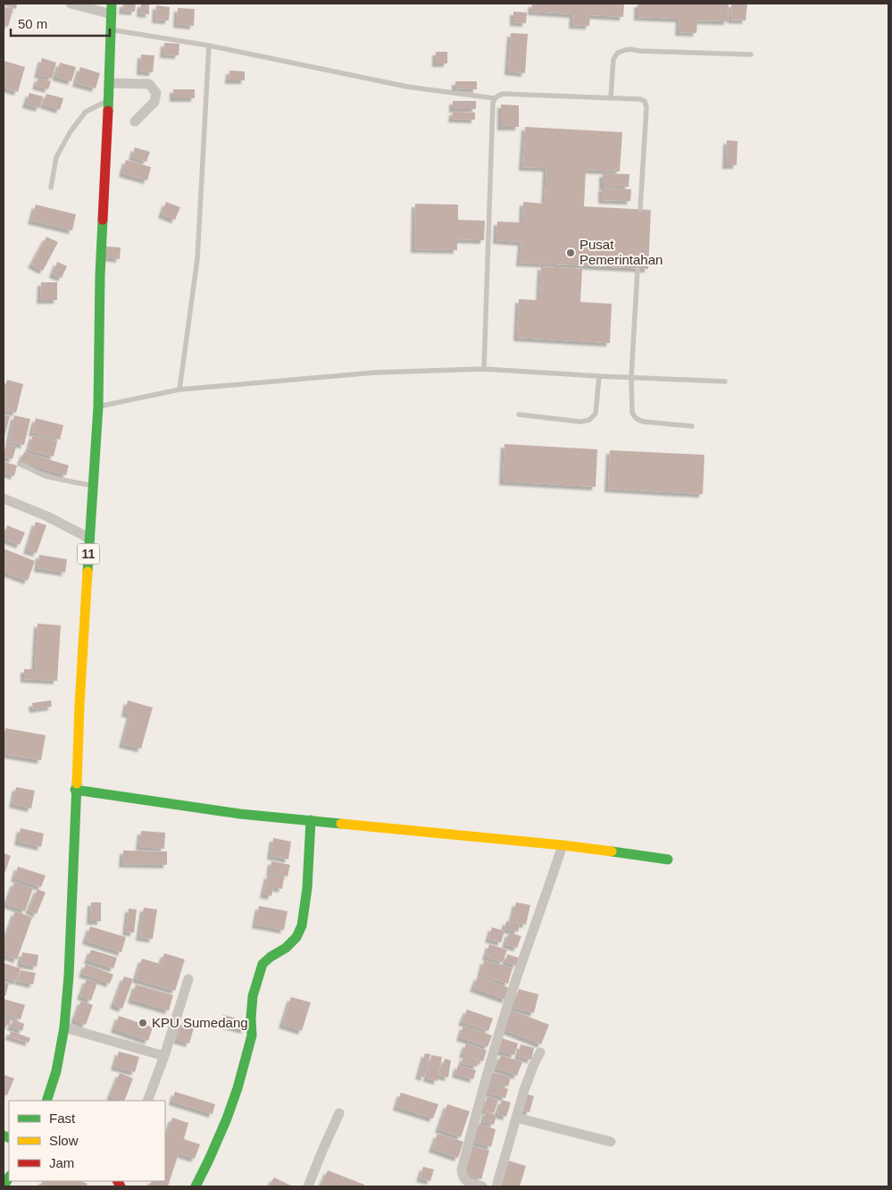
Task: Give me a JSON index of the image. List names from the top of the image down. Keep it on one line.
{"streets":{"main road":["11"]},"places":["Pusat Pemerintahan","KPU Sumedang"],"legend":["Fast","Slow","Jam"],"scale_bar":"50 m"}
